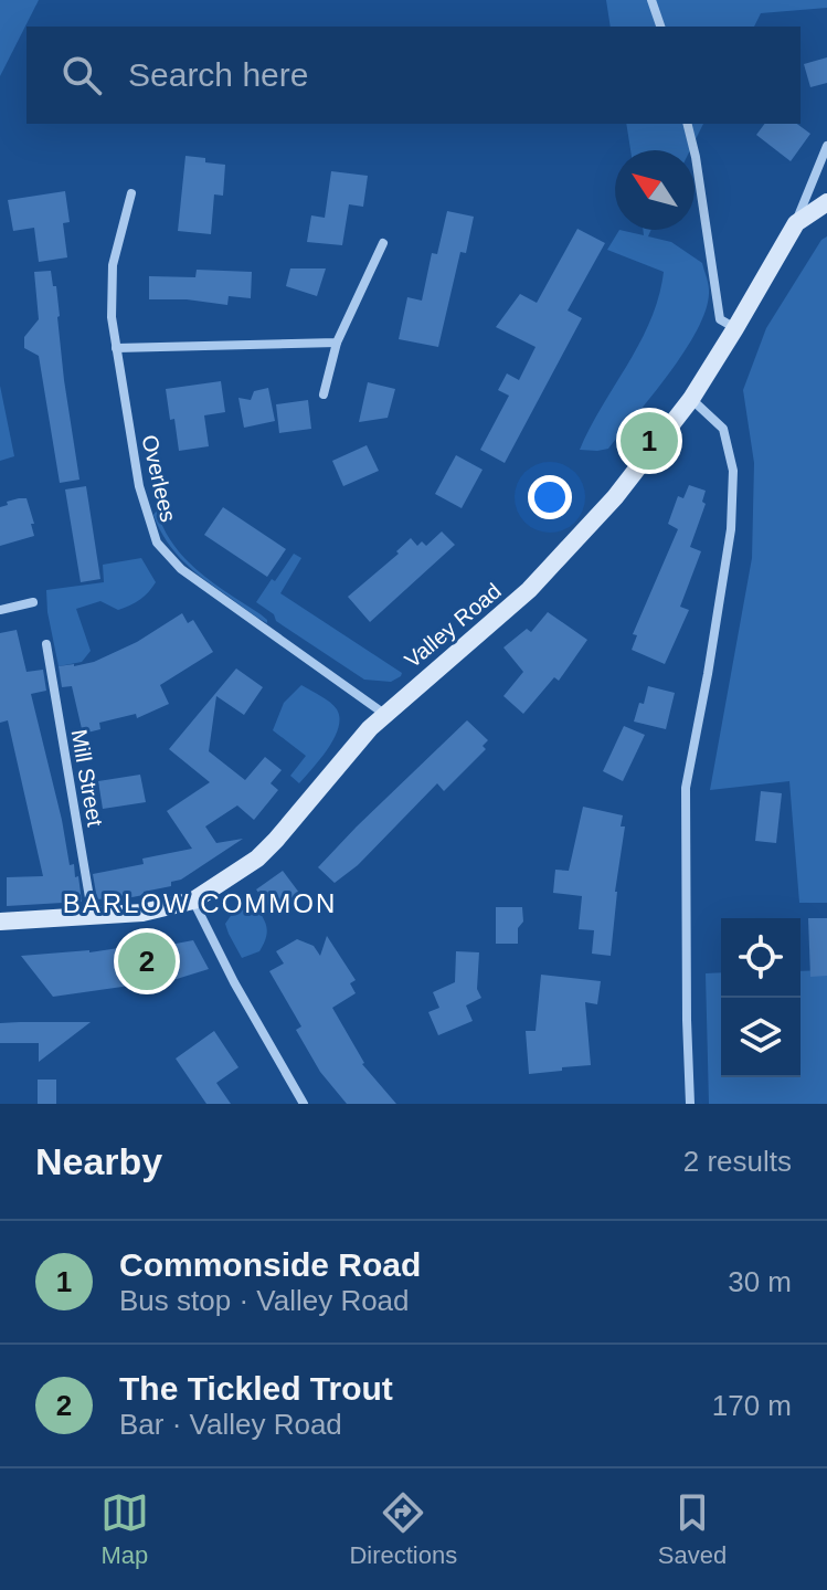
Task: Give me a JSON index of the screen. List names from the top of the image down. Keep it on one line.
{"streets":{"main road":["Valley Road"],"street":["Overlees","Mill Street"]},"crossings":[["Overlees","Valley Road"],["Valley Road","Mill Street"]],"districts":["BARLOW COMMON"],"north":"top left","page":{"search":"Search here","pins":["1","2"],"heading":["Nearby","2 results"],"list":[{"mark":"1","name":"Commonside Road","note":"Bus stop · Valley Road","value":"30 m"},{"mark":"2","name":"The Tickled Trout","note":"Bar · Valley Road","value":"170 m"}],"nav":["Map","Directions","Saved"]}}
